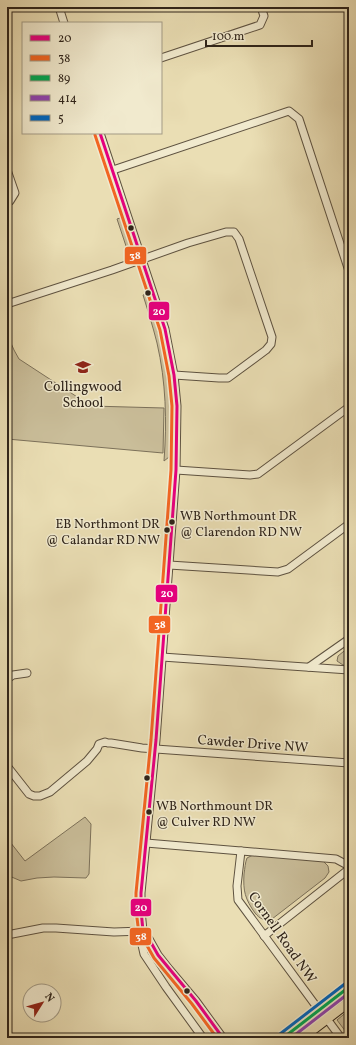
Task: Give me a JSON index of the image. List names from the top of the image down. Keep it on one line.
{"streets":{"street":["Cawder Drive NW","Cornell Road NW"]},"places":{"school or university":["Collingwood School"],"other":["WB Northmount DR @ Clarendon RD NW","EB Northmont DR @ Calandar RD NW","WB Northmount DR @ Culver RD NW"]},"lines":["transit line 20","transit line 38","transit line 5","transit line 89","transit line 414"],"legend":["20","38","89","414","5"],"scale_bar":"100 m","north":"top right"}
